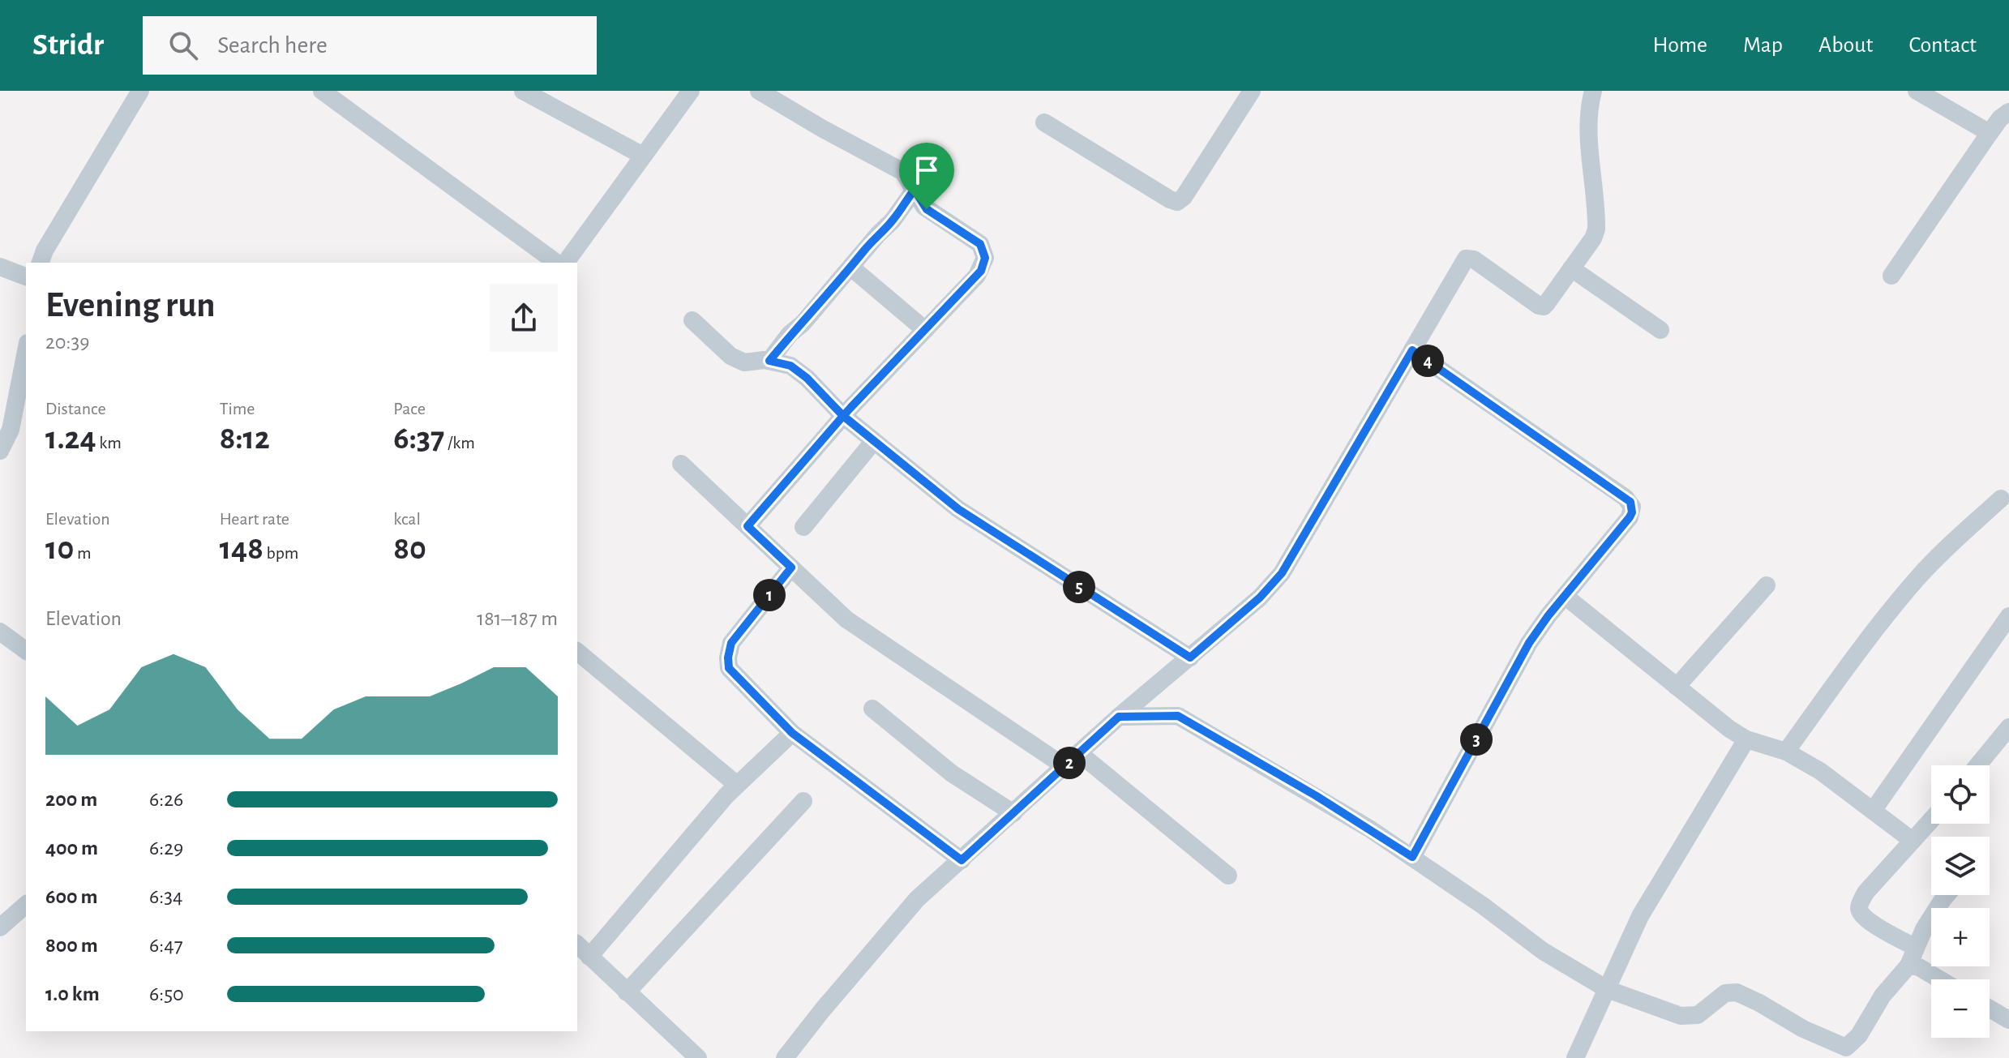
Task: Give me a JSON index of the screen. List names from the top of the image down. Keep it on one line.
{"page":{"header":"Stridr","search":"Search here","nav":["Home","Map","About","Contact"],"heading":["Evening run","20:39"],"pins":["4","5","1","3","2"],"stats":[["Distance","1.24 km"],["Time","8:12"],["Pace","6:37 /km"],["Elevation","10 m"],["Heart rate","148 bpm"],["kcal","80"]],"chart":["Elevation","181–187 m"],"map_buttons":["+","−"],"list":[{"name":"200 m","note":"6:26"},{"name":"400 m","note":"6:29"},{"name":"600 m","note":"6:34"},{"name":"800 m","note":"6:47"},{"name":"1.0 km","note":"6:50"}]}}
